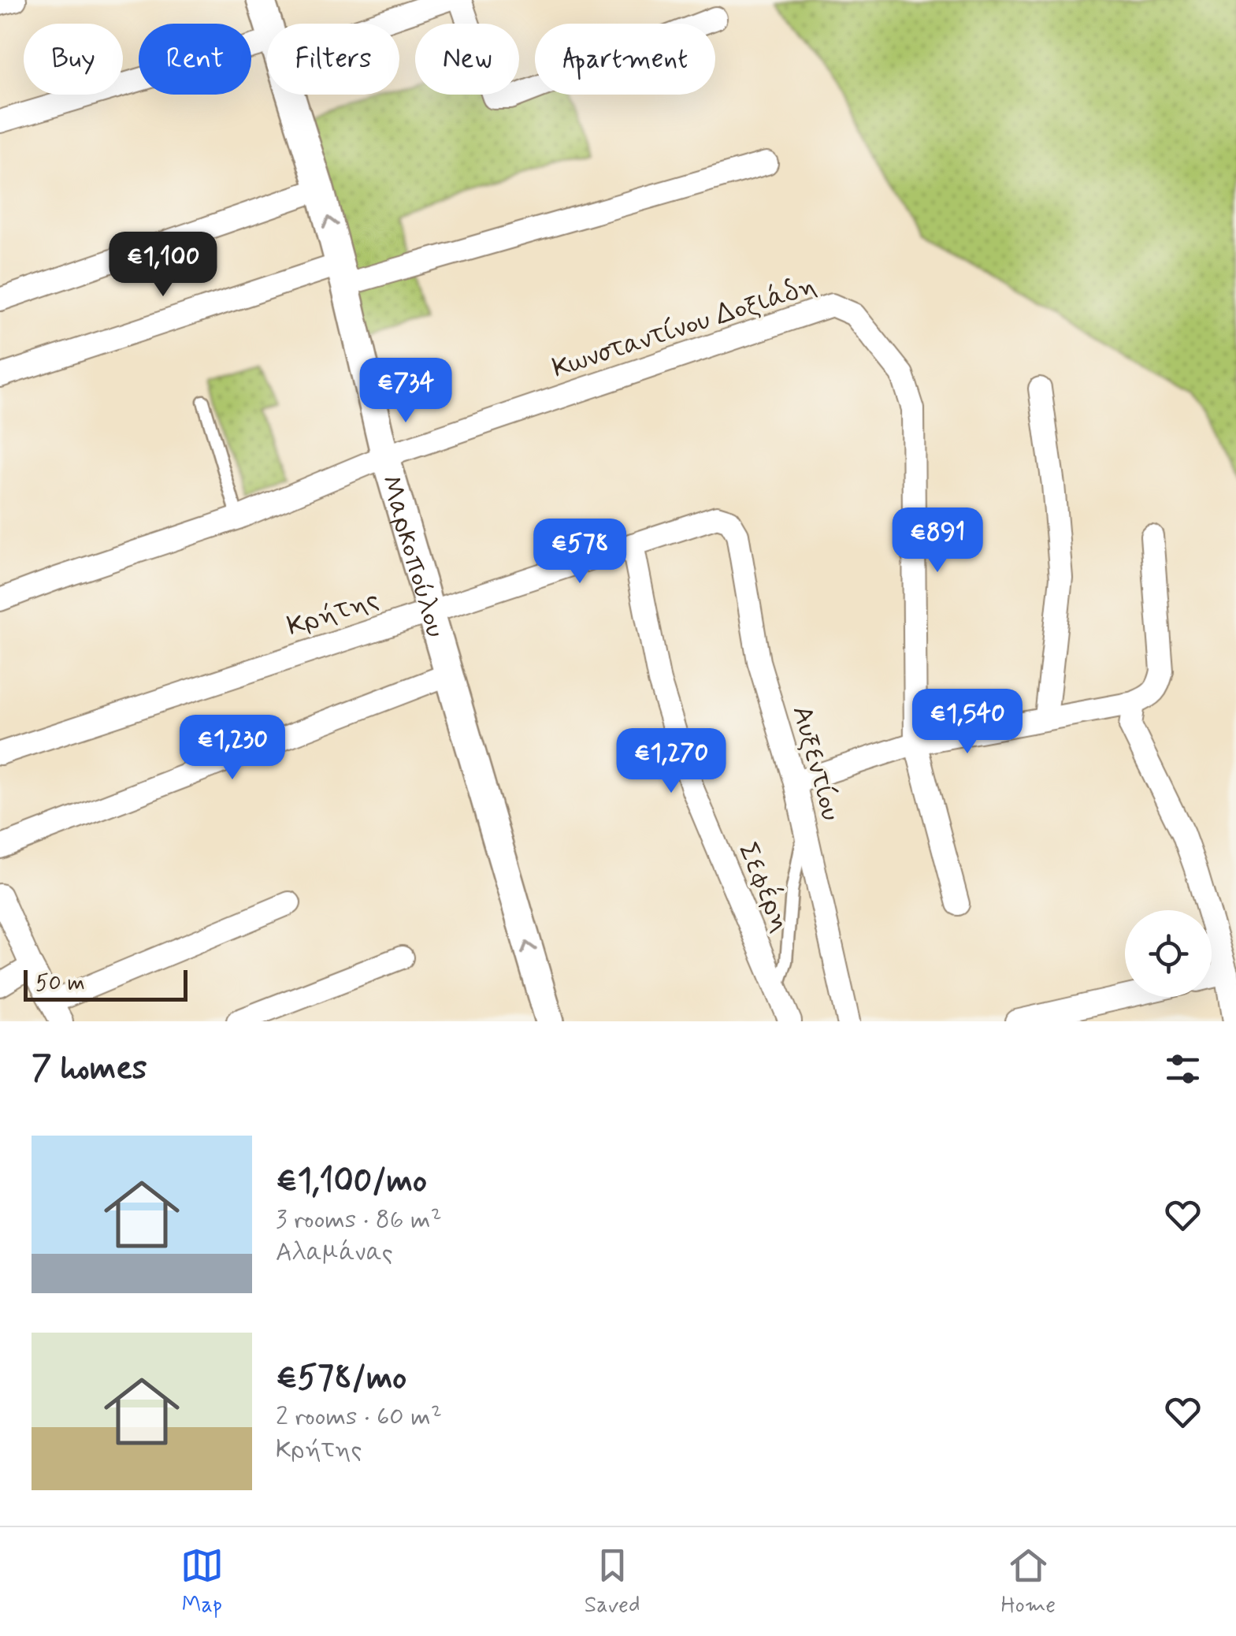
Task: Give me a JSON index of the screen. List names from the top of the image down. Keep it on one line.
{"streets":{"street":["Κωνσταντίνου Δοξιάδη","Μαρκοπούλου","Κρήτης","Αυξεντίου","Σεφέρη"]},"crossings":[["Κωνσταντίνου Δοξιάδη","Μαρκοπούλου"],["Μαρκοπούλου","Κρήτης"],["Κρήτης","Αυξεντίου"],["Κρήτης","Σεφέρη"]],"one_way":["Μαρκοπούλου"],"scale_bar":"50 m","page":{"chip":["Buy","Rent","Filters","New","Apartment"],"price":["€1,100","€734","€891","€578","€1,540","€1,230","€1,270"],"scale":"50 m","heading":"7 homes","list":[{"name":"€1,100/mo","note":"3 rooms · 86 m² · Αλαμάνας"},{"name":"€578/mo","note":"2 rooms · 60 m² · Κρήτης"}],"tabs":["Map","Saved","Home"]}}
